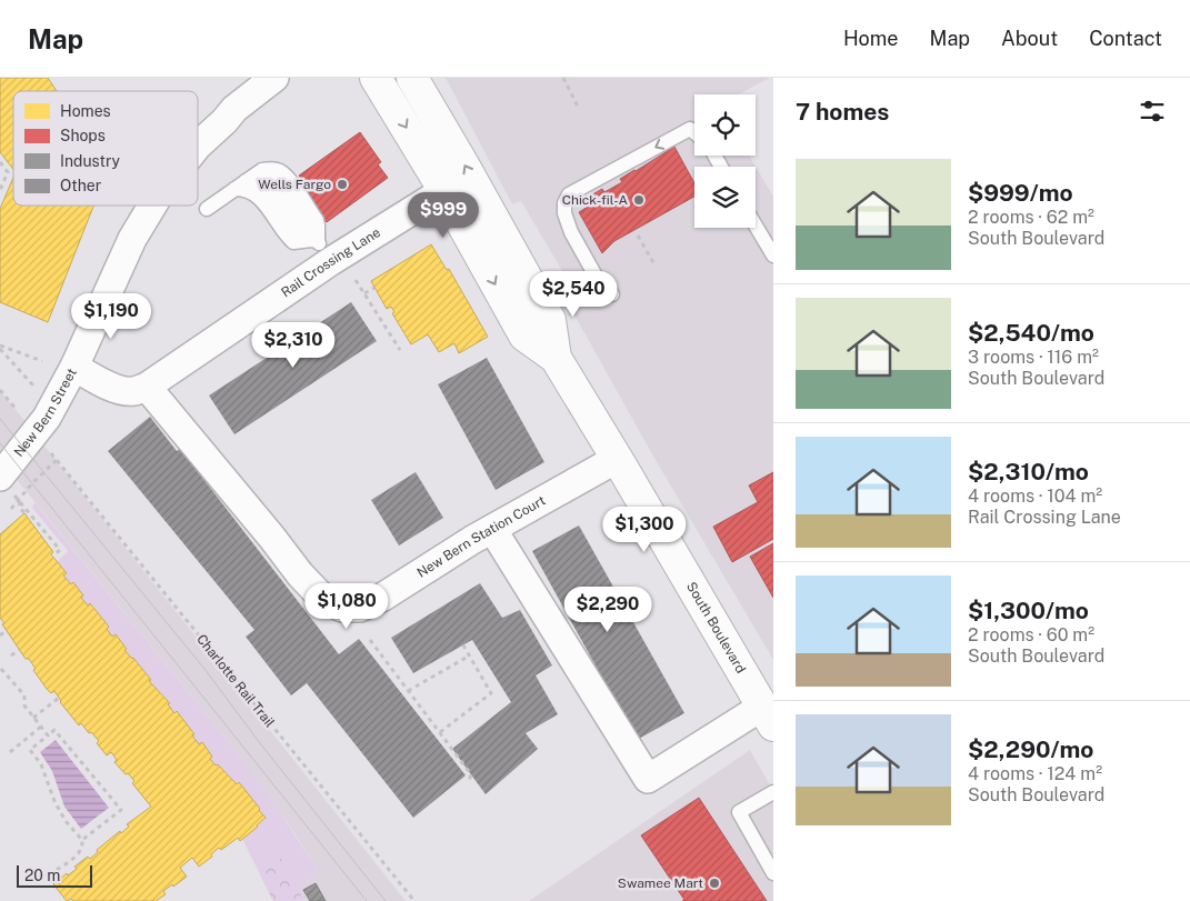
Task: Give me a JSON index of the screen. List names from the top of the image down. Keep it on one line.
{"streets":{"main road":["South Boulevard"],"street":["Rail Crossing Lane","New Bern Street","New Bern Station Court"],"path":["Charlotte Rail Trail"]},"crossings":[["Rail Crossing Lane","New Bern Street"],["Rail Crossing Lane","New Bern Station Court"],["Rail Crossing Lane","South Boulevard"],["New Bern Station Court","South Boulevard"]],"places":["Wells Fargo","Chick-fil-A","Swamee Mart"],"legend":["Homes","Shops","Industry","Other"],"scale_bar":"20 m","page":{"header":"Map","nav":["Home","Map","About","Contact"],"heading":"7 homes","list":[{"name":"$999/mo","note":"2 rooms · 62 m² · South Boulevard"},{"name":"$2,540/mo","note":"3 rooms · 116 m² · South Boulevard"},{"name":"$2,310/mo","note":"4 rooms · 104 m² · Rail Crossing Lane"},{"name":"$1,300/mo","note":"2 rooms · 60 m² · South Boulevard"},{"name":"$2,290/mo","note":"4 rooms · 124 m² · South Boulevard"}],"price":["$999","$2,540","$1,190","$2,310","$1,300","$1,080","$2,290"],"scale":"20 m"}}
